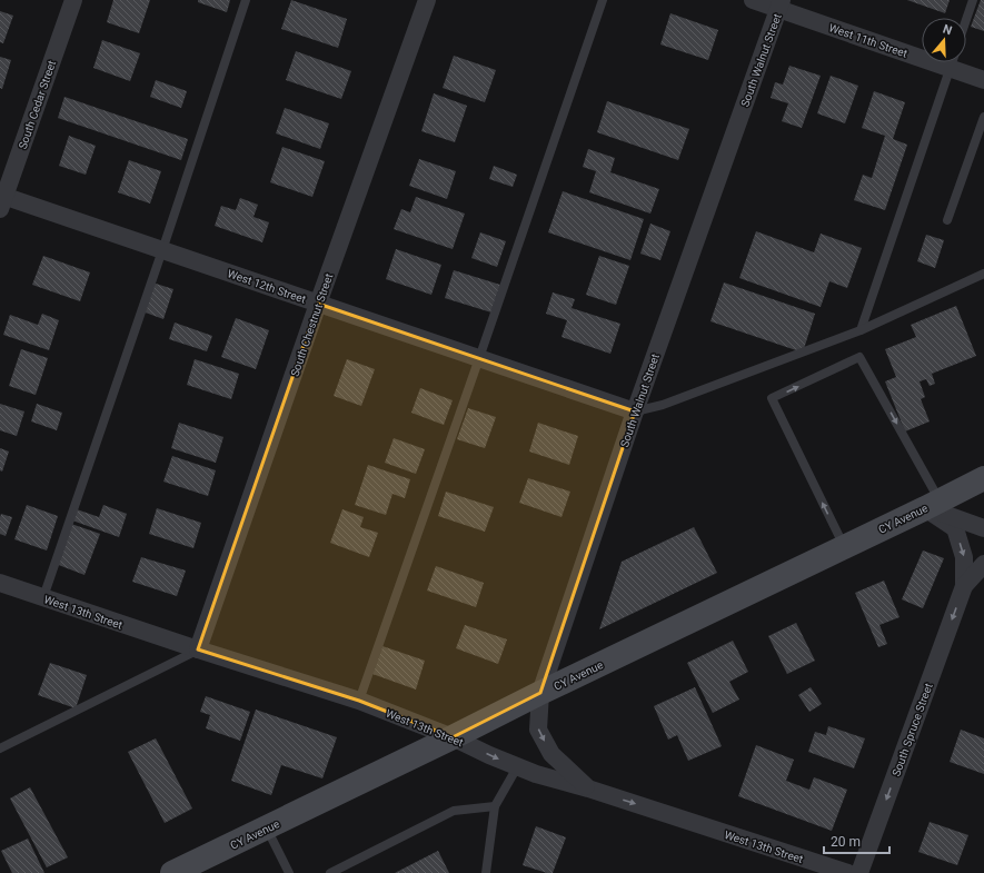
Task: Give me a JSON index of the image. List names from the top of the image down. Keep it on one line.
{"streets":{"main road":["CY Avenue"],"street":["West 11th Street","South Walnut Street","South Cedar Street","West 12th Street","South Chestnut Street","West 13th Street","South Spruce Street"]},"crossings":[["West 11th Street","South Walnut Street"],["South Walnut Street","West 12th Street"],["South Walnut Street","CY Avenue"],["South Walnut Street","West 13th Street"],["South Cedar Street","West 12th Street"],["West 12th Street","South Chestnut Street"],["South Chestnut Street","West 13th Street"],["CY Avenue","West 13th Street"],["CY Avenue","South Spruce Street"]],"one_way":["West 13th Street","South Spruce Street"],"scale_bar":"20 m","north":"top"}
